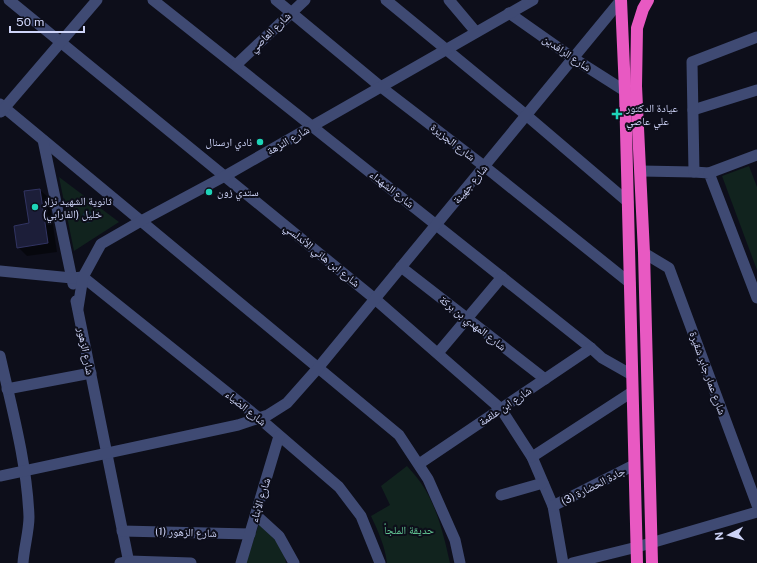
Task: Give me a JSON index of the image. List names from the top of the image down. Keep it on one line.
{"streets":{"street":["شارع العاصي","شارع الرافدين","شارع النزهة","شارع الجزيرة","شارع جهينة","شارع الشهداء","شارع ابن هاني الأندلسي","شارع المهدي بن بركة","شارع الزهور","شارع عمار جابر شقيرة","شارع ابن علقمة","شارع الضياء","جادة الحضارة (3)","شارع الأبناء","شارع الزهور (1)"]},"crossings":[["شارع العاصي","شارع الجزيرة"],["شارع العاصي","شارع الشهداء"],["شارع الرافدين","شارع النزهة"],["شارع الرافدين","شارع جهينة"],["شارع النزهة","شارع الجزيرة"],["شارع النزهة","شارع الشهداء"],["شارع النزهة","شارع ابن هاني الأندلسي"],["شارع النزهة","شارع الزهور"],["شارع النزهة","شارع الضياء"],["شارع الجزيرة","شارع جهينة"],["شارع جهينة","شارع الشهداء"],["شارع جهينة","شارع ابن هاني الأندلسي"],["شارع جهينة","شارع المهدي بن بركة"],["شارع جهينة","شارع الزهور"],["شارع جهينة","شارع الضياء"],["شارع الشهداء","شارع ابن علقمة"],["شارع ابن هاني الأندلسي","شارع ابن علقمة"],["شارع ابن هاني الأندلسي","جادة الحضارة (3)"],["شارع المهدي بن بركة","شارع ابن علقمة"],["شارع الزهور","شارع الزهور (1)"],["شارع الضياء","شارع الأبناء"],["شارع الأبناء","شارع الزهور (1)"]],"parks":["حديقة الملجأ"],"places":{"health":["عيادة الدكتور علي عاصي"],"other":["نادي ارسنال","ستدي زون","ثانوية الشهيد نزار خليل (الفارابي)"]},"scale_bar":"50 m","north":"left"}
